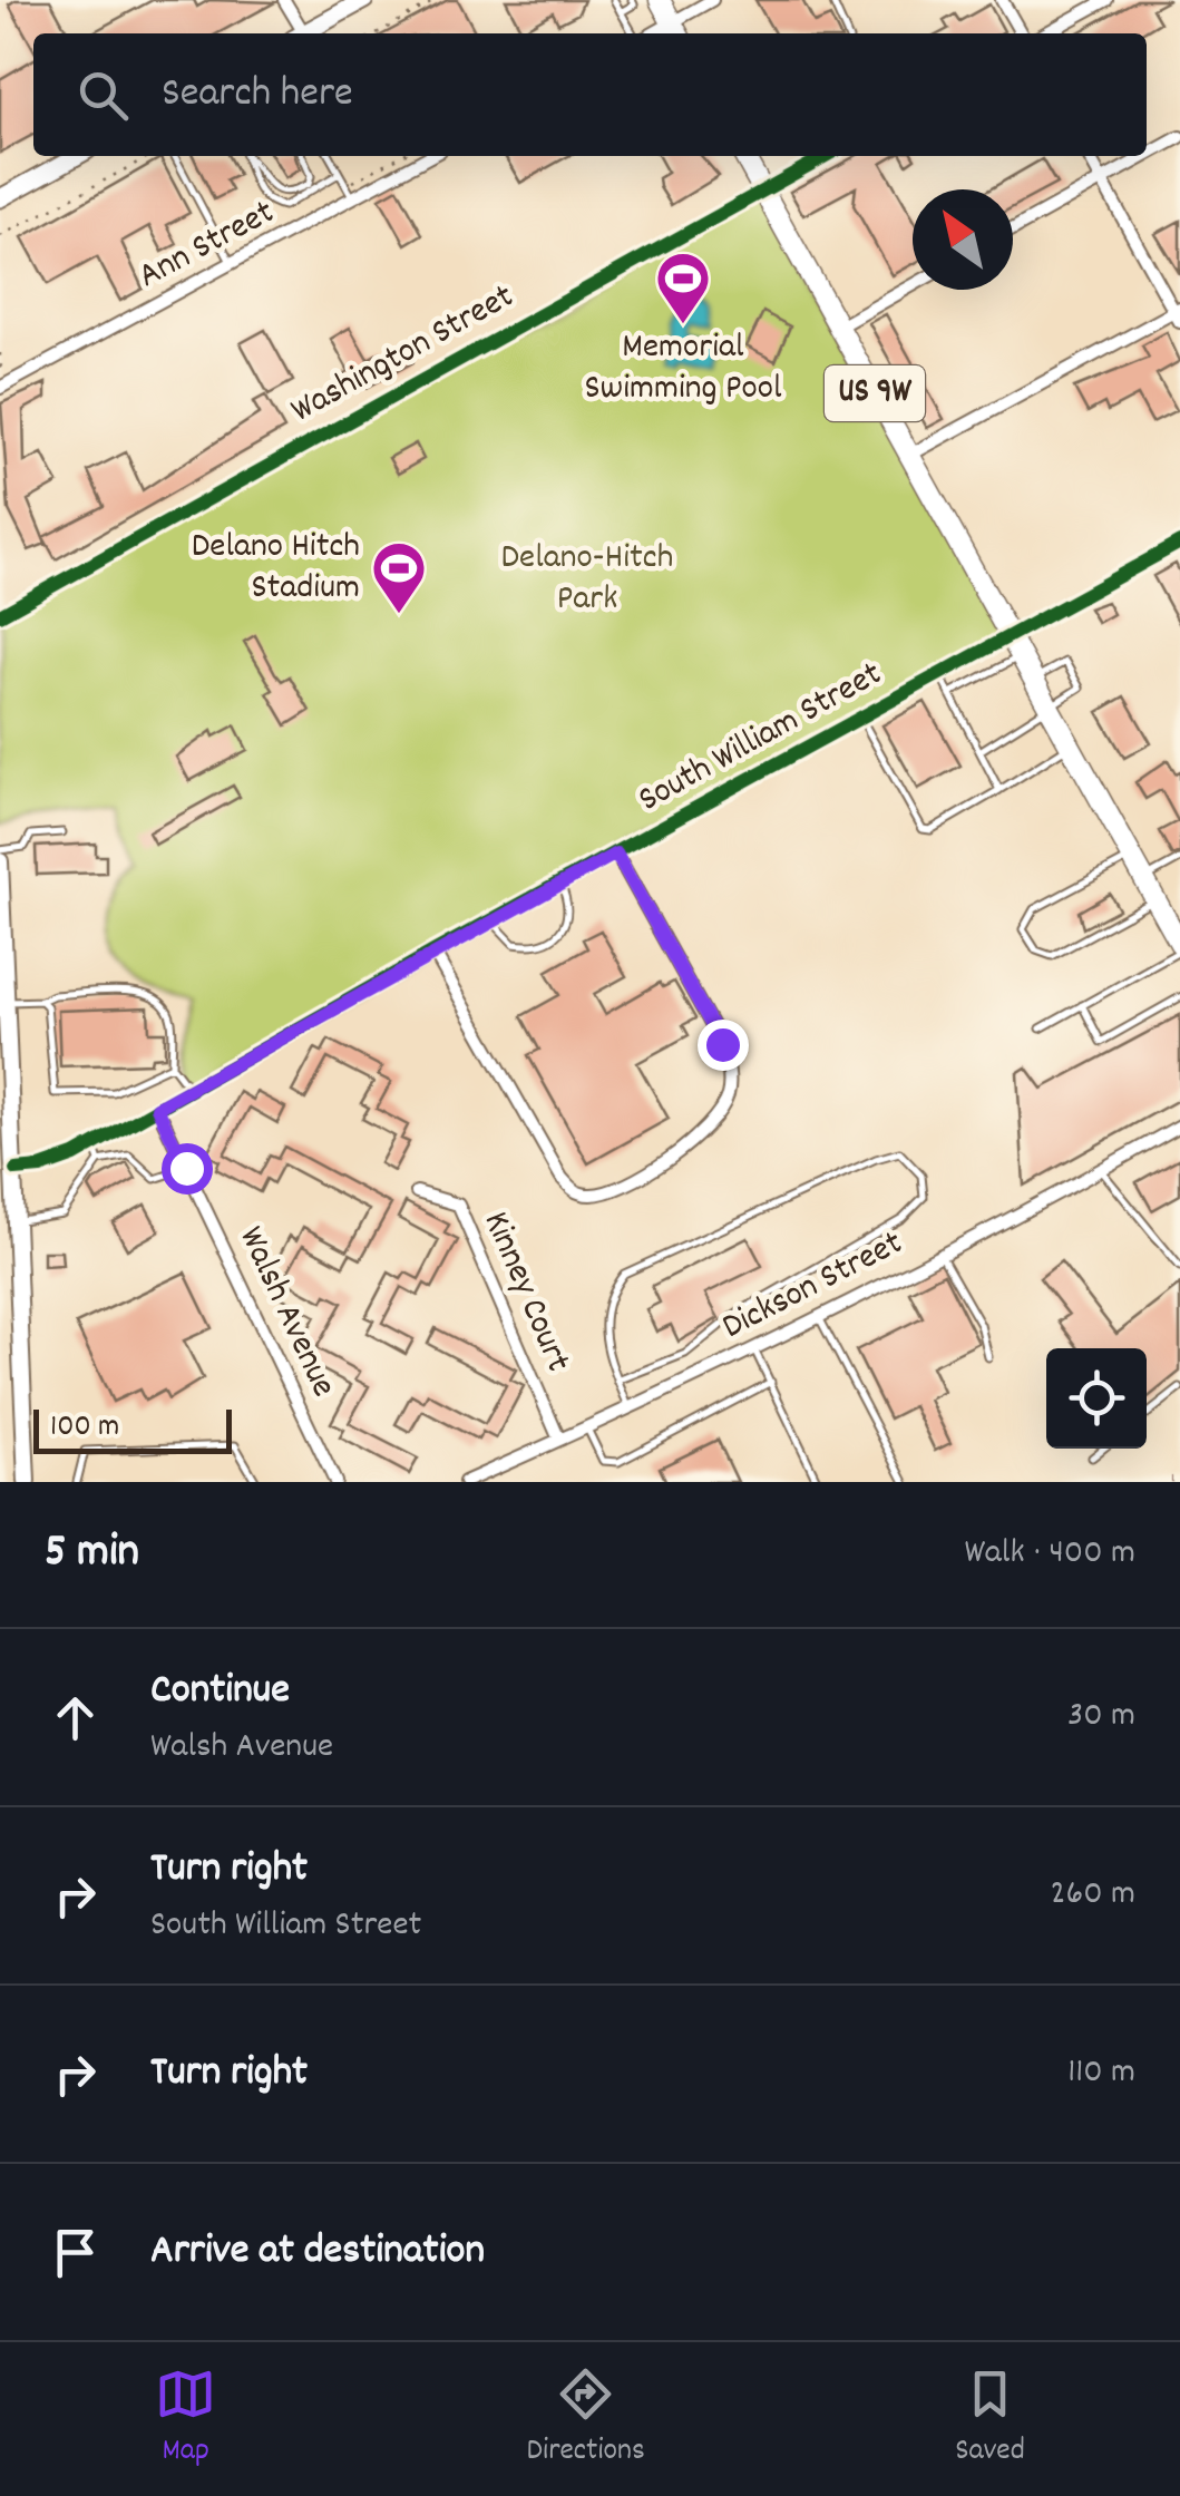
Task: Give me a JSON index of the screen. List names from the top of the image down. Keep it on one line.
{"streets":{"highway":["US 9W"],"street":["Ann Street","Washington Street","South William Street","Dickson Street","Kinney Court","Walsh Avenue"]},"crossings":[["Washington Street","US 9W"],["US 9W","South William Street"],["South William Street","Walsh Avenue"],["Dickson Street","Kinney Court"]],"parks":["Delano-Hitch Park"],"places":{"sports":["Memorial Swimming Pool","Delano Hitch Stadium"]},"scale_bar":"100 m","north":"top left","page":{"search":"Search here","scale":"100 m","heading":["5 min","Walk · 400 m"],"list":[["Continue","Walsh Avenue","30 m"],["Turn right","South William Street","260 m"],["Turn right","110 m"],"Arrive at destination"],"nav":["Map","Directions","Saved"]}}
